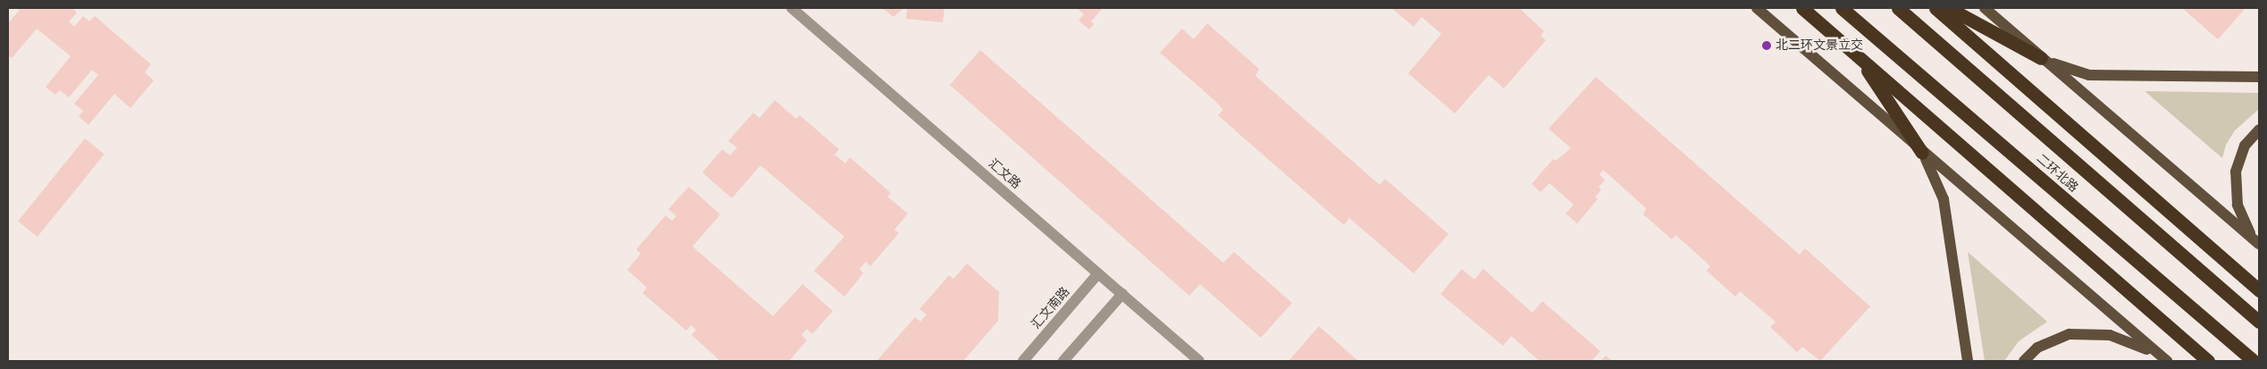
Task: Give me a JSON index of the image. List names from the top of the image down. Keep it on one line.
{"streets":{"highway":["二环北路"],"street":["汇文路","汇文南路"]},"crossings":[["汇文路","汇文南路"]],"places":["北二环文景立交"]}
